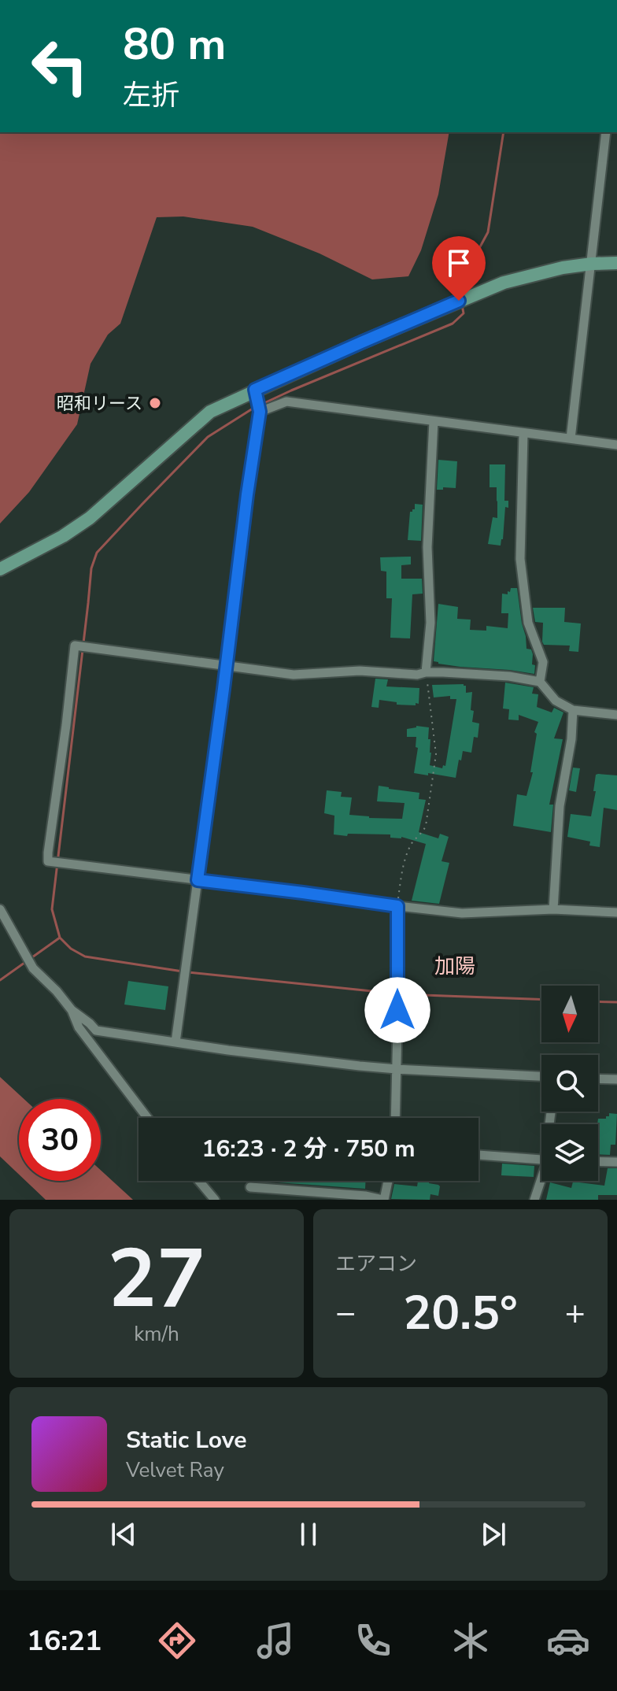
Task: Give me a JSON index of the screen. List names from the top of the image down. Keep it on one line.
{"districts":["加陽"],"places":["昭和リース"],"north":"bottom","page":{"turn":["80 m","左折"],"limit":"30","trip":"16:23 · 2 分 · 750 m","tile":[["27","km/h"],"エアコン"],"heat":["−","20.5°","+"],"song":["Static Love","Velvet Ray"],"tabs":"16:21"}}
